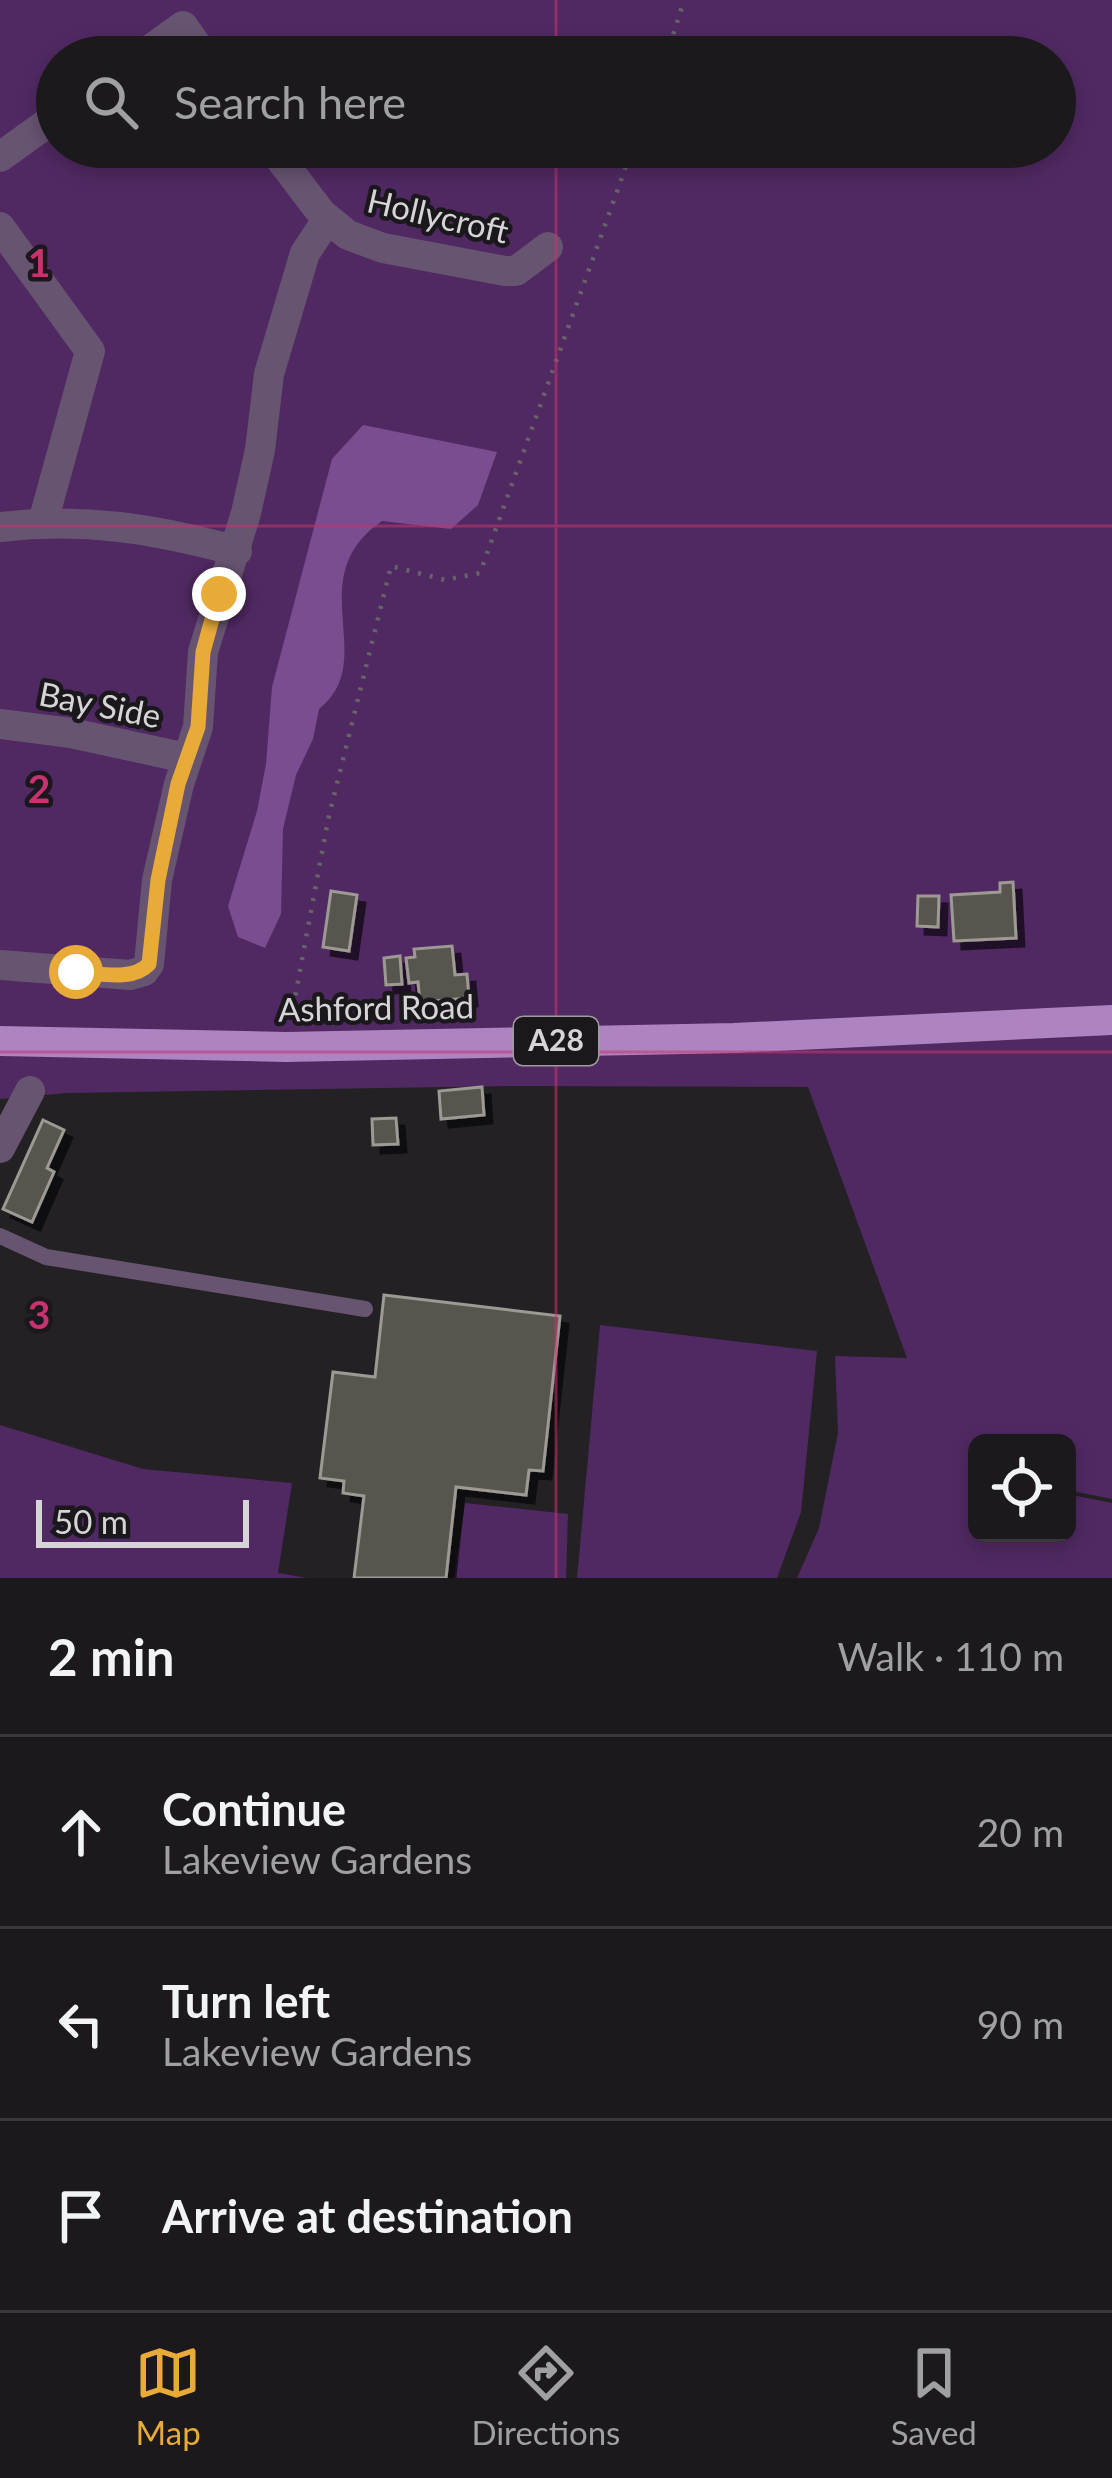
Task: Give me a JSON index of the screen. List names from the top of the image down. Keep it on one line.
{"streets":{"main road":["Ashford Road","A28"],"street":["Hollycroft","Bay Side"]},"scale_bar":"50 m","page":{"search":"Search here","scale":"50 m","heading":["2 min","Walk · 110 m"],"list":[["Continue","Lakeview Gardens","20 m"],["Turn left","Lakeview Gardens","90 m"],"Arrive at destination"],"nav":["Map","Directions","Saved"]},"grid":{"rows":["1","2","3"]}}
